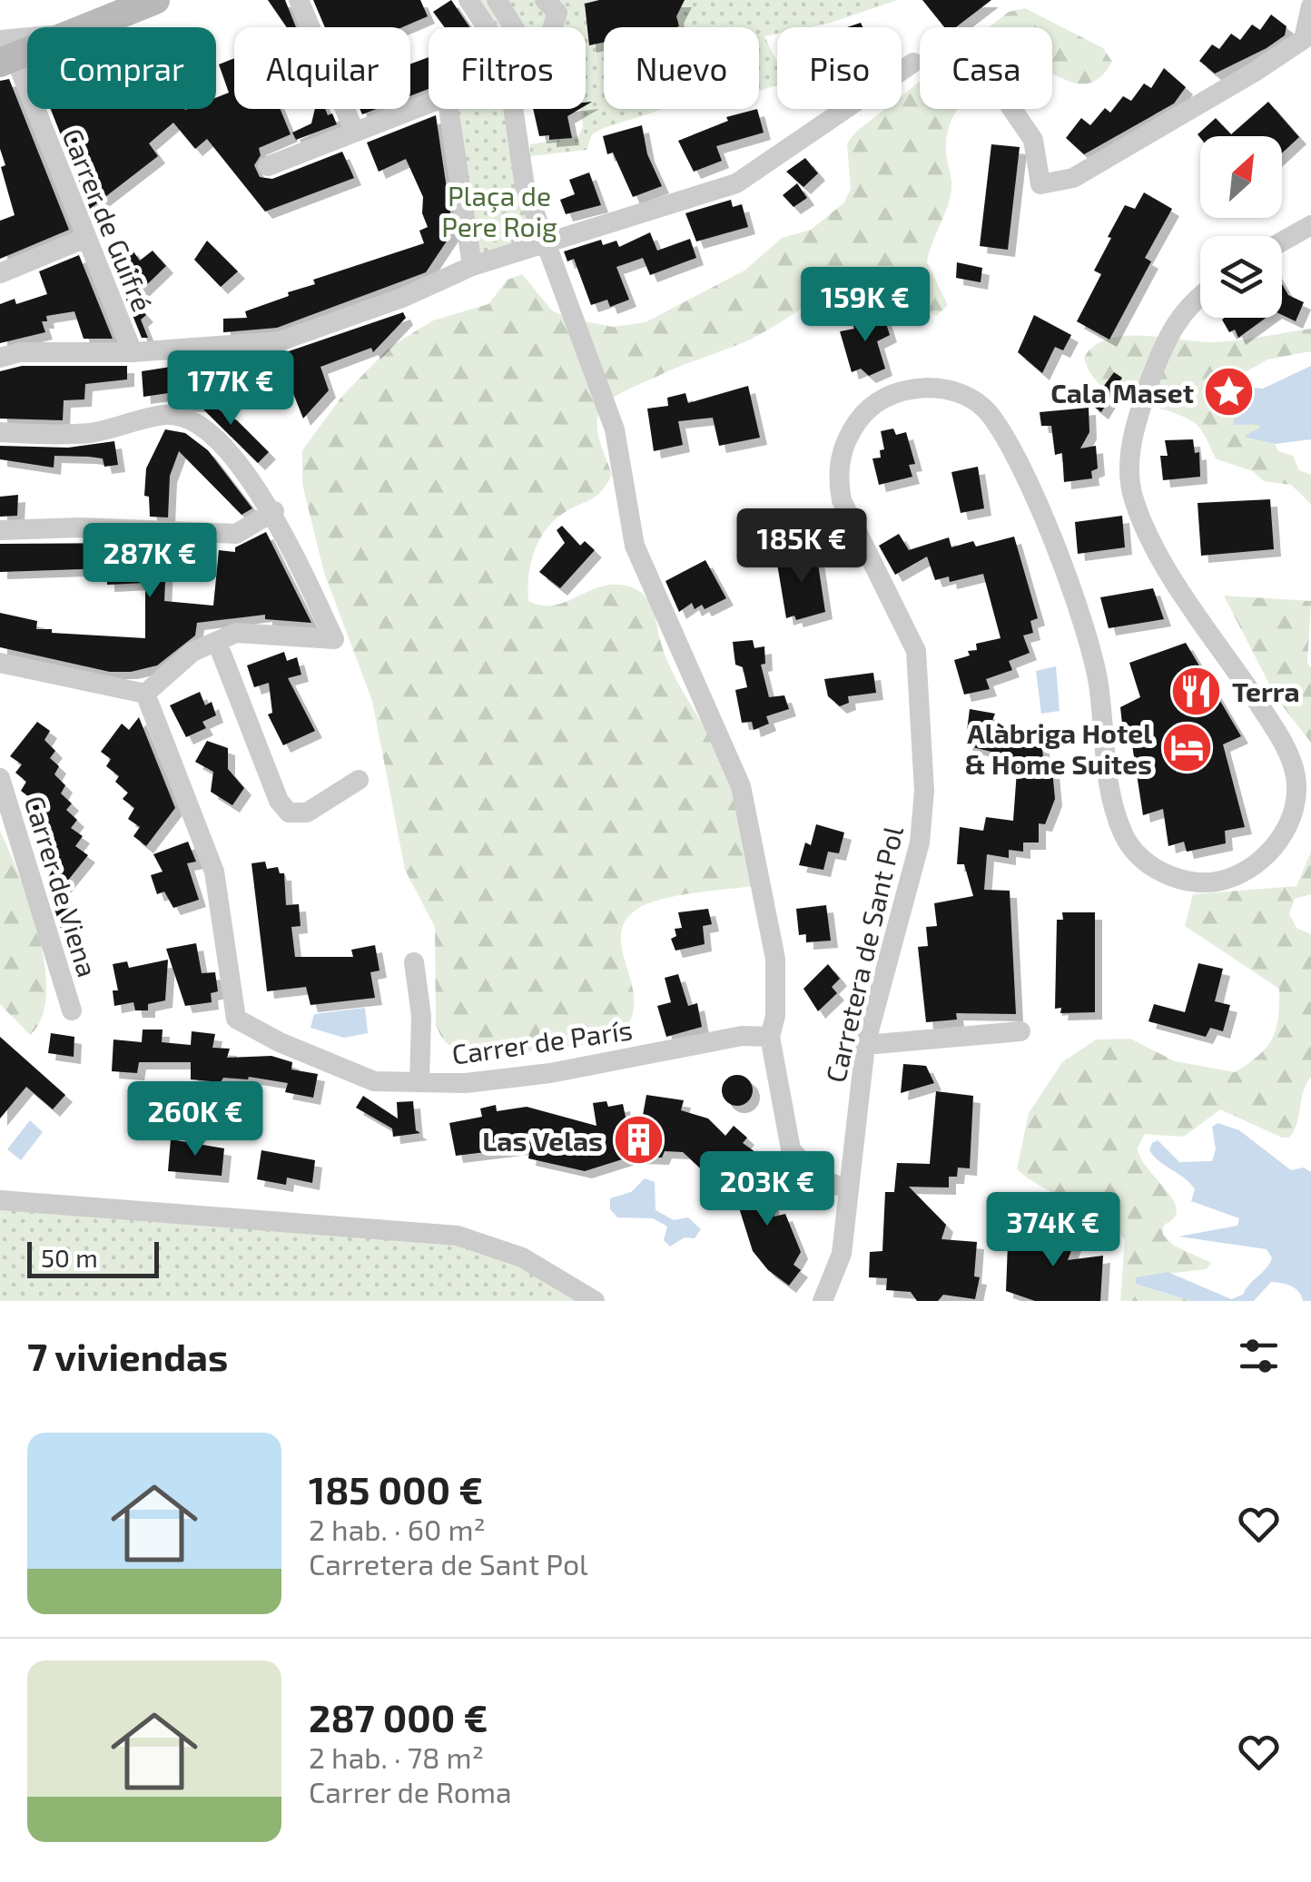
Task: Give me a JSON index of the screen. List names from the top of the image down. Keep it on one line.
{"streets":{"street":["Carrer de Guifré","Carrer de Viena","Carretera de Sant Pol","Carrer de París"]},"parks":["Plaça de Pere Roig"],"places":{"place":["Cala Maset"],"restaurant":["Terra"],"hotel":["Alàbriga Hotel & Home Suites"],"building":["Las Velas"]},"scale_bar":"50 m","north":"top right","page":{"chip":["Comprar","Alquilar","Filtros","Nuevo","Piso","Casa"],"price":["159K €","177K €","185K €","287K €","260K €","203K €","374K €"],"scale":"50 m","heading":"7 viviendas","list":[{"name":"185 000 €","note":"2 hab. · 60 m² · Carretera de Sant Pol"},{"name":"287 000 €","note":"2 hab. · 78 m² · Carrer de Roma"}]}}
